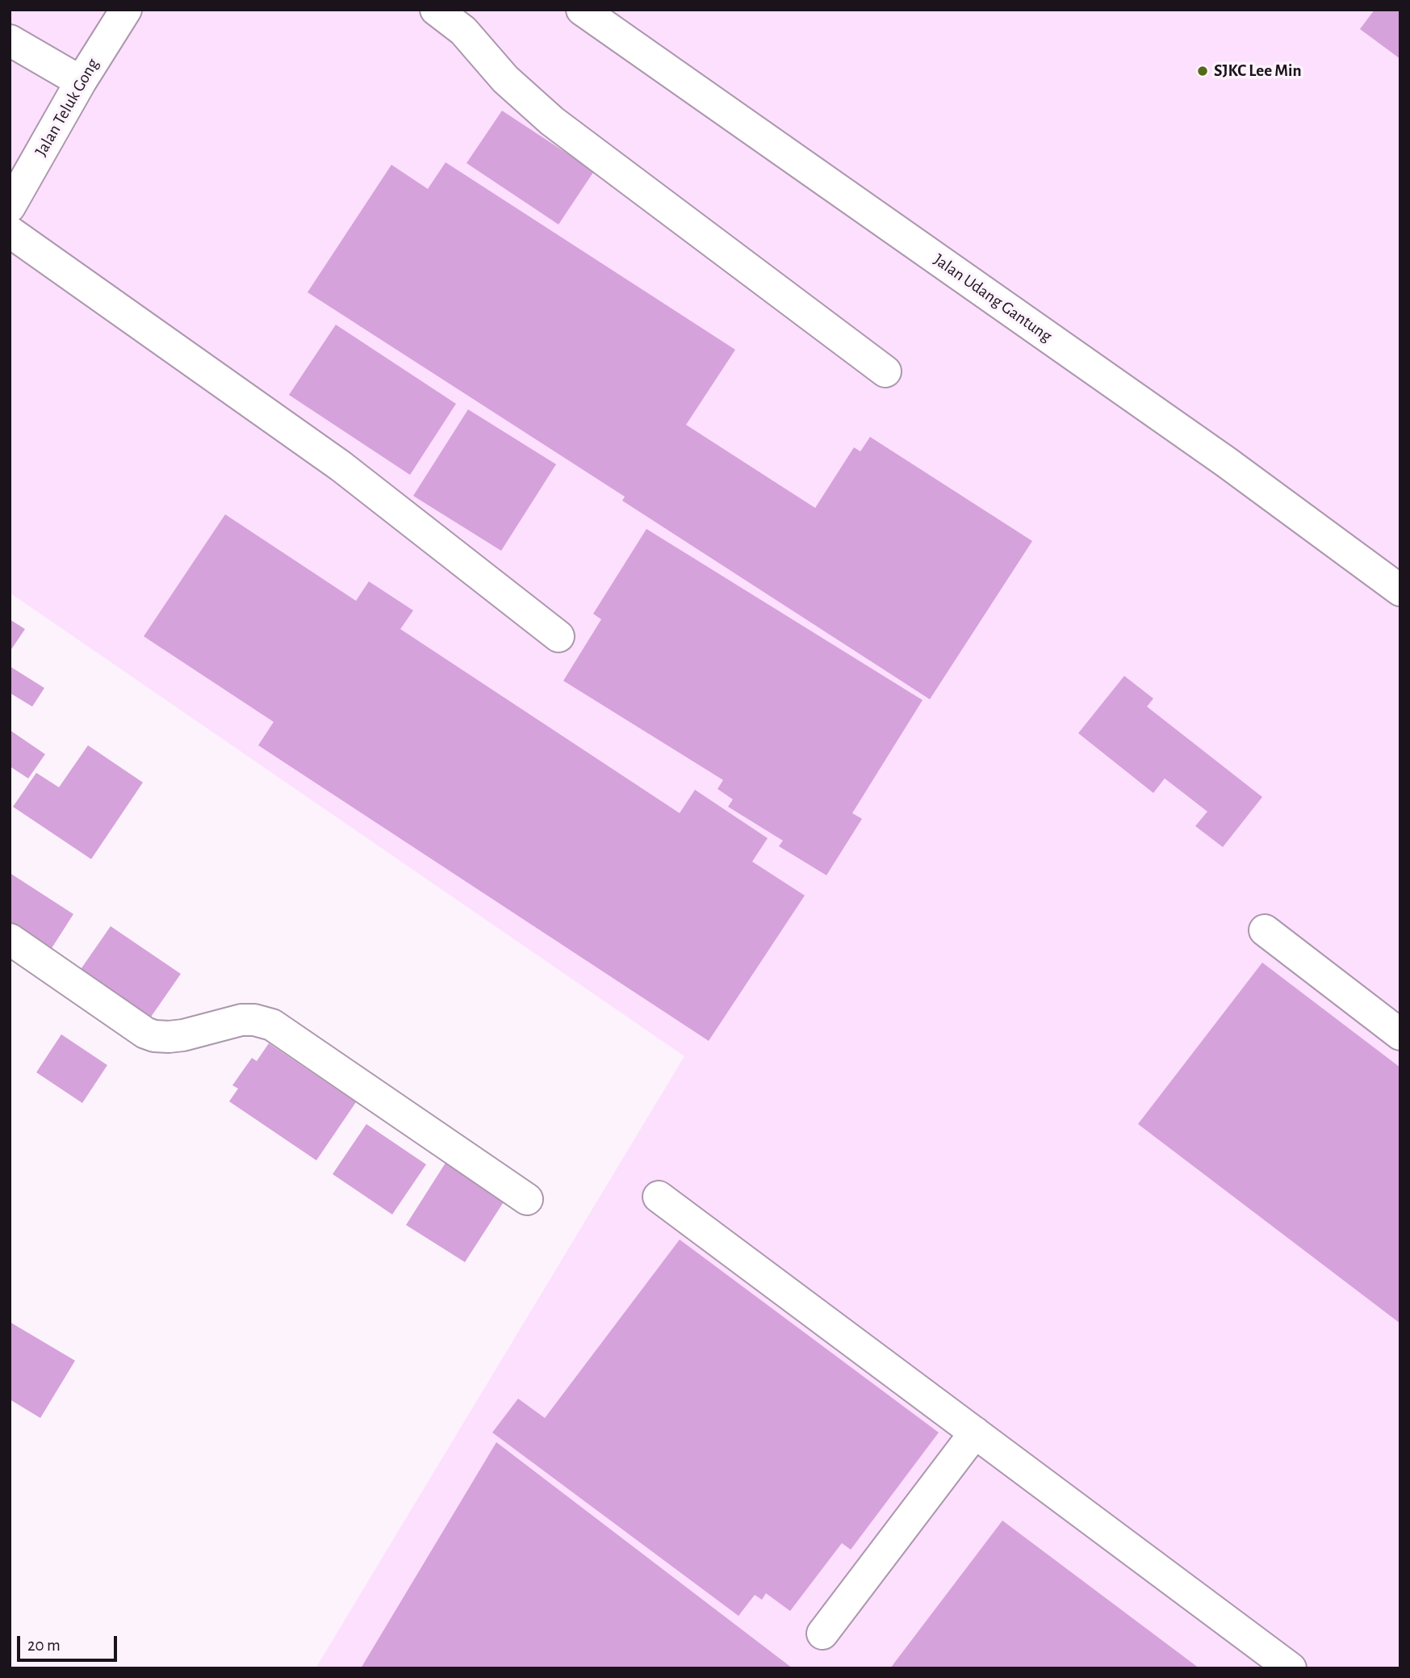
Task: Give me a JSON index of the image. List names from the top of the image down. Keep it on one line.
{"streets":{"street":["Jalan Teluk Gong","Jalan Udang Gantung"]},"places":["SJKC Lee Min"],"scale_bar":"20 m"}
